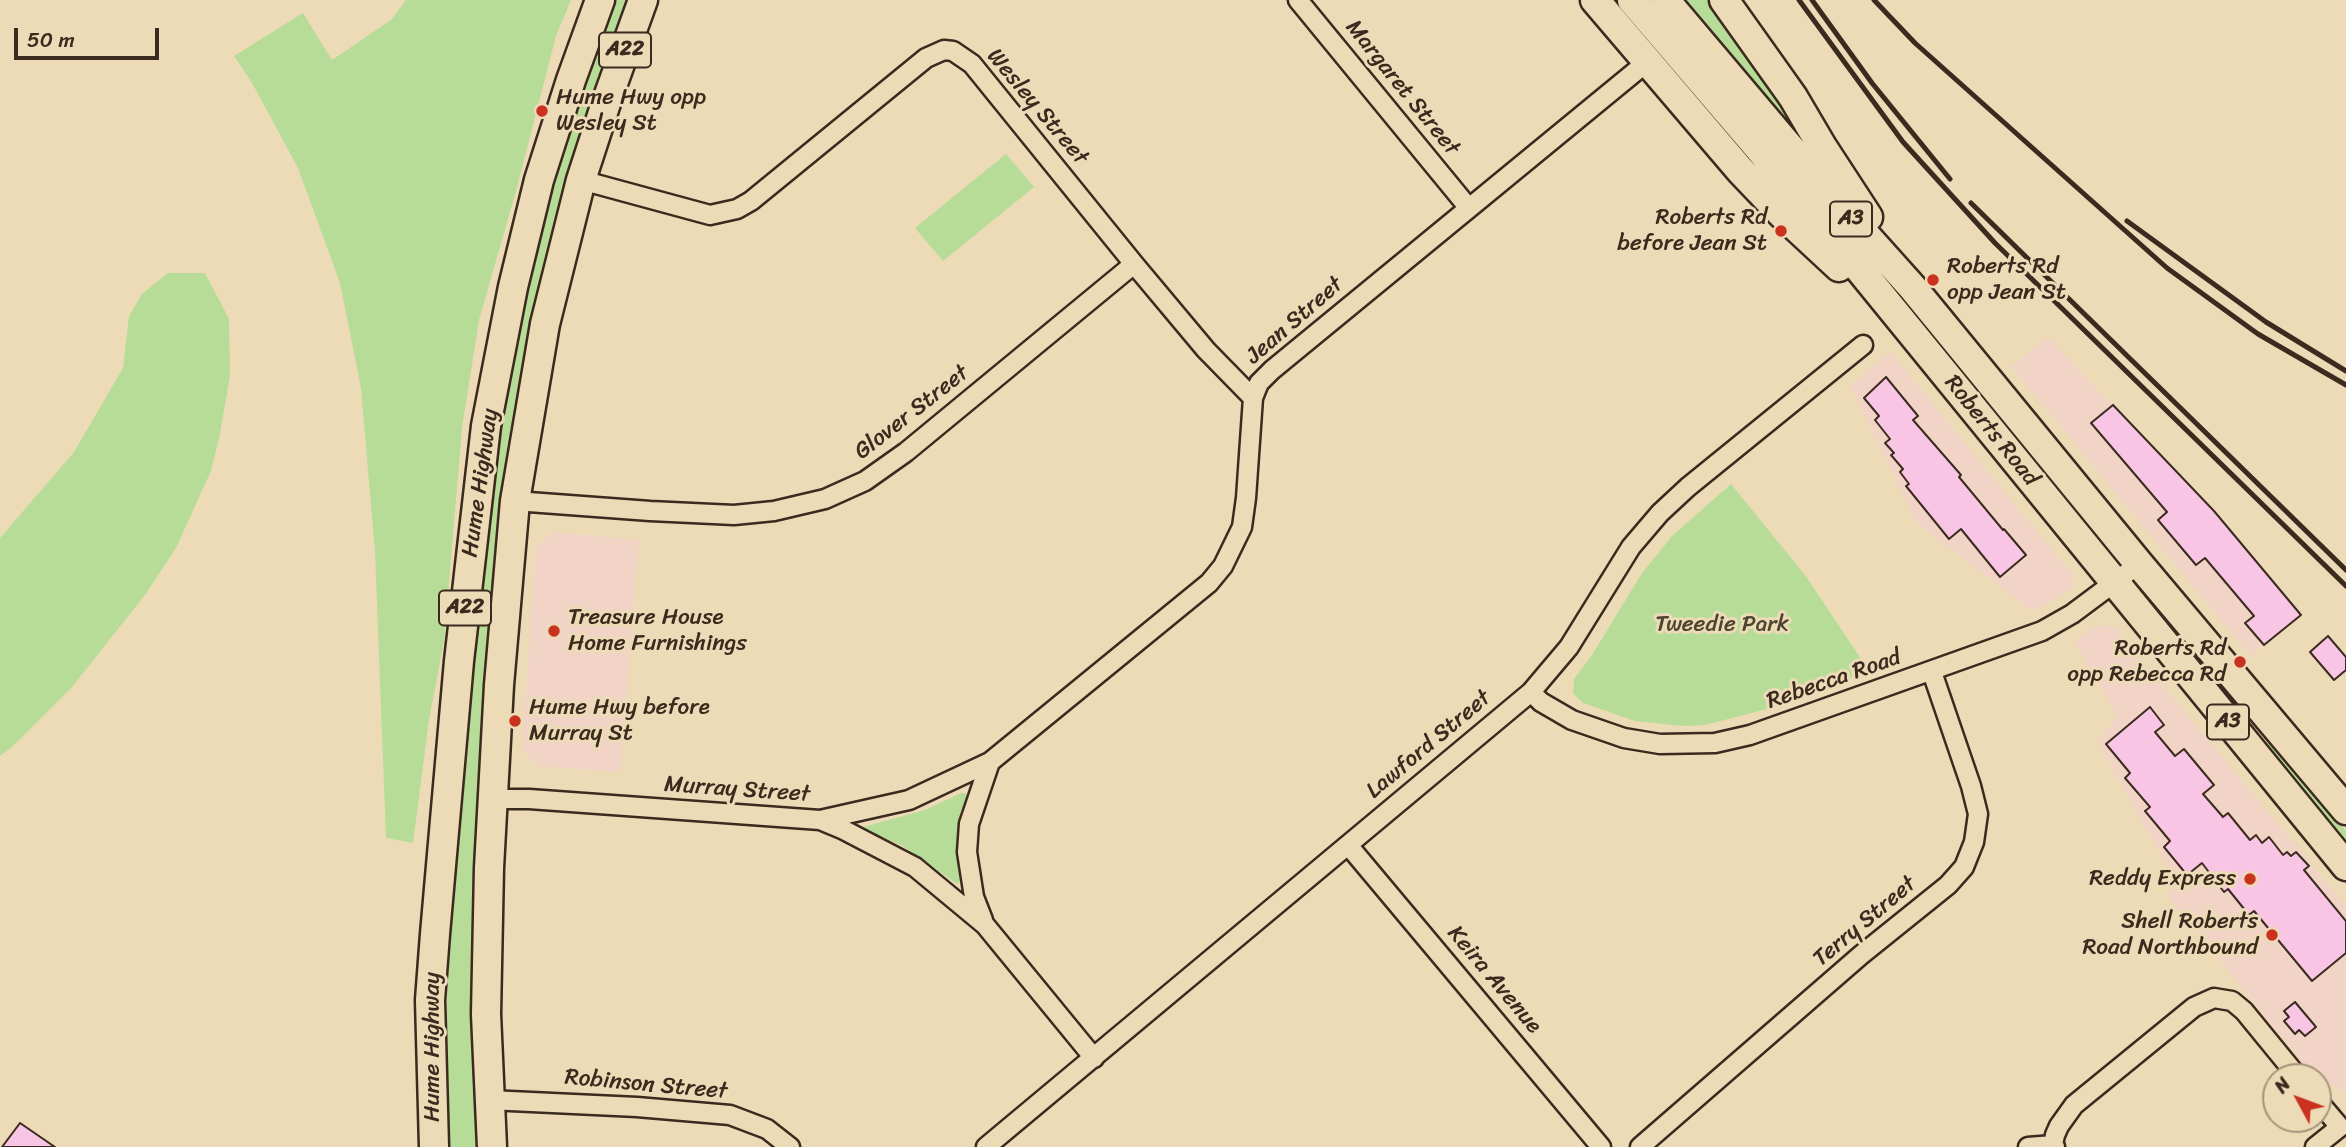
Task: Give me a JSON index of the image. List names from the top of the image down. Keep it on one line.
{"streets":{"highway":["A22","A3","Roberts Road","Hume Highway"],"street":["Margaret Street","Wesley Street","Jean Street","Glover Street","Rebecca Road","Lawford Street","Murray Street","Terry Street","Keira Avenue","Robinson Street"]},"crossings":[["Margaret Street","Jean Street"],["Wesley Street","Jean Street"],["Wesley Street","Glover Street"],["Wesley Street","Hume Highway"],["Jean Street","Murray Street"],["Glover Street","Hume Highway"],["Roberts Road","Rebecca Road"],["Hume Highway","Murray Street"],["Hume Highway","Robinson Street"],["Rebecca Road","Lawford Street"],["Rebecca Road","Terry Street"],["Lawford Street","Murray Street"],["Lawford Street","Keira Avenue"]],"parks":["Tweedie Park"],"places":["Hume Hwy opp Wesley St","Roberts Rd before Jean St","Roberts Rd opp Jean St","Treasure House Home Furnishings","Roberts Rd opp Rebecca Rd","Hume Hwy before Murray St","Reddy Express","Shell Roberts Road Northbound"],"scale_bar":"50 m","north":"top left"}
